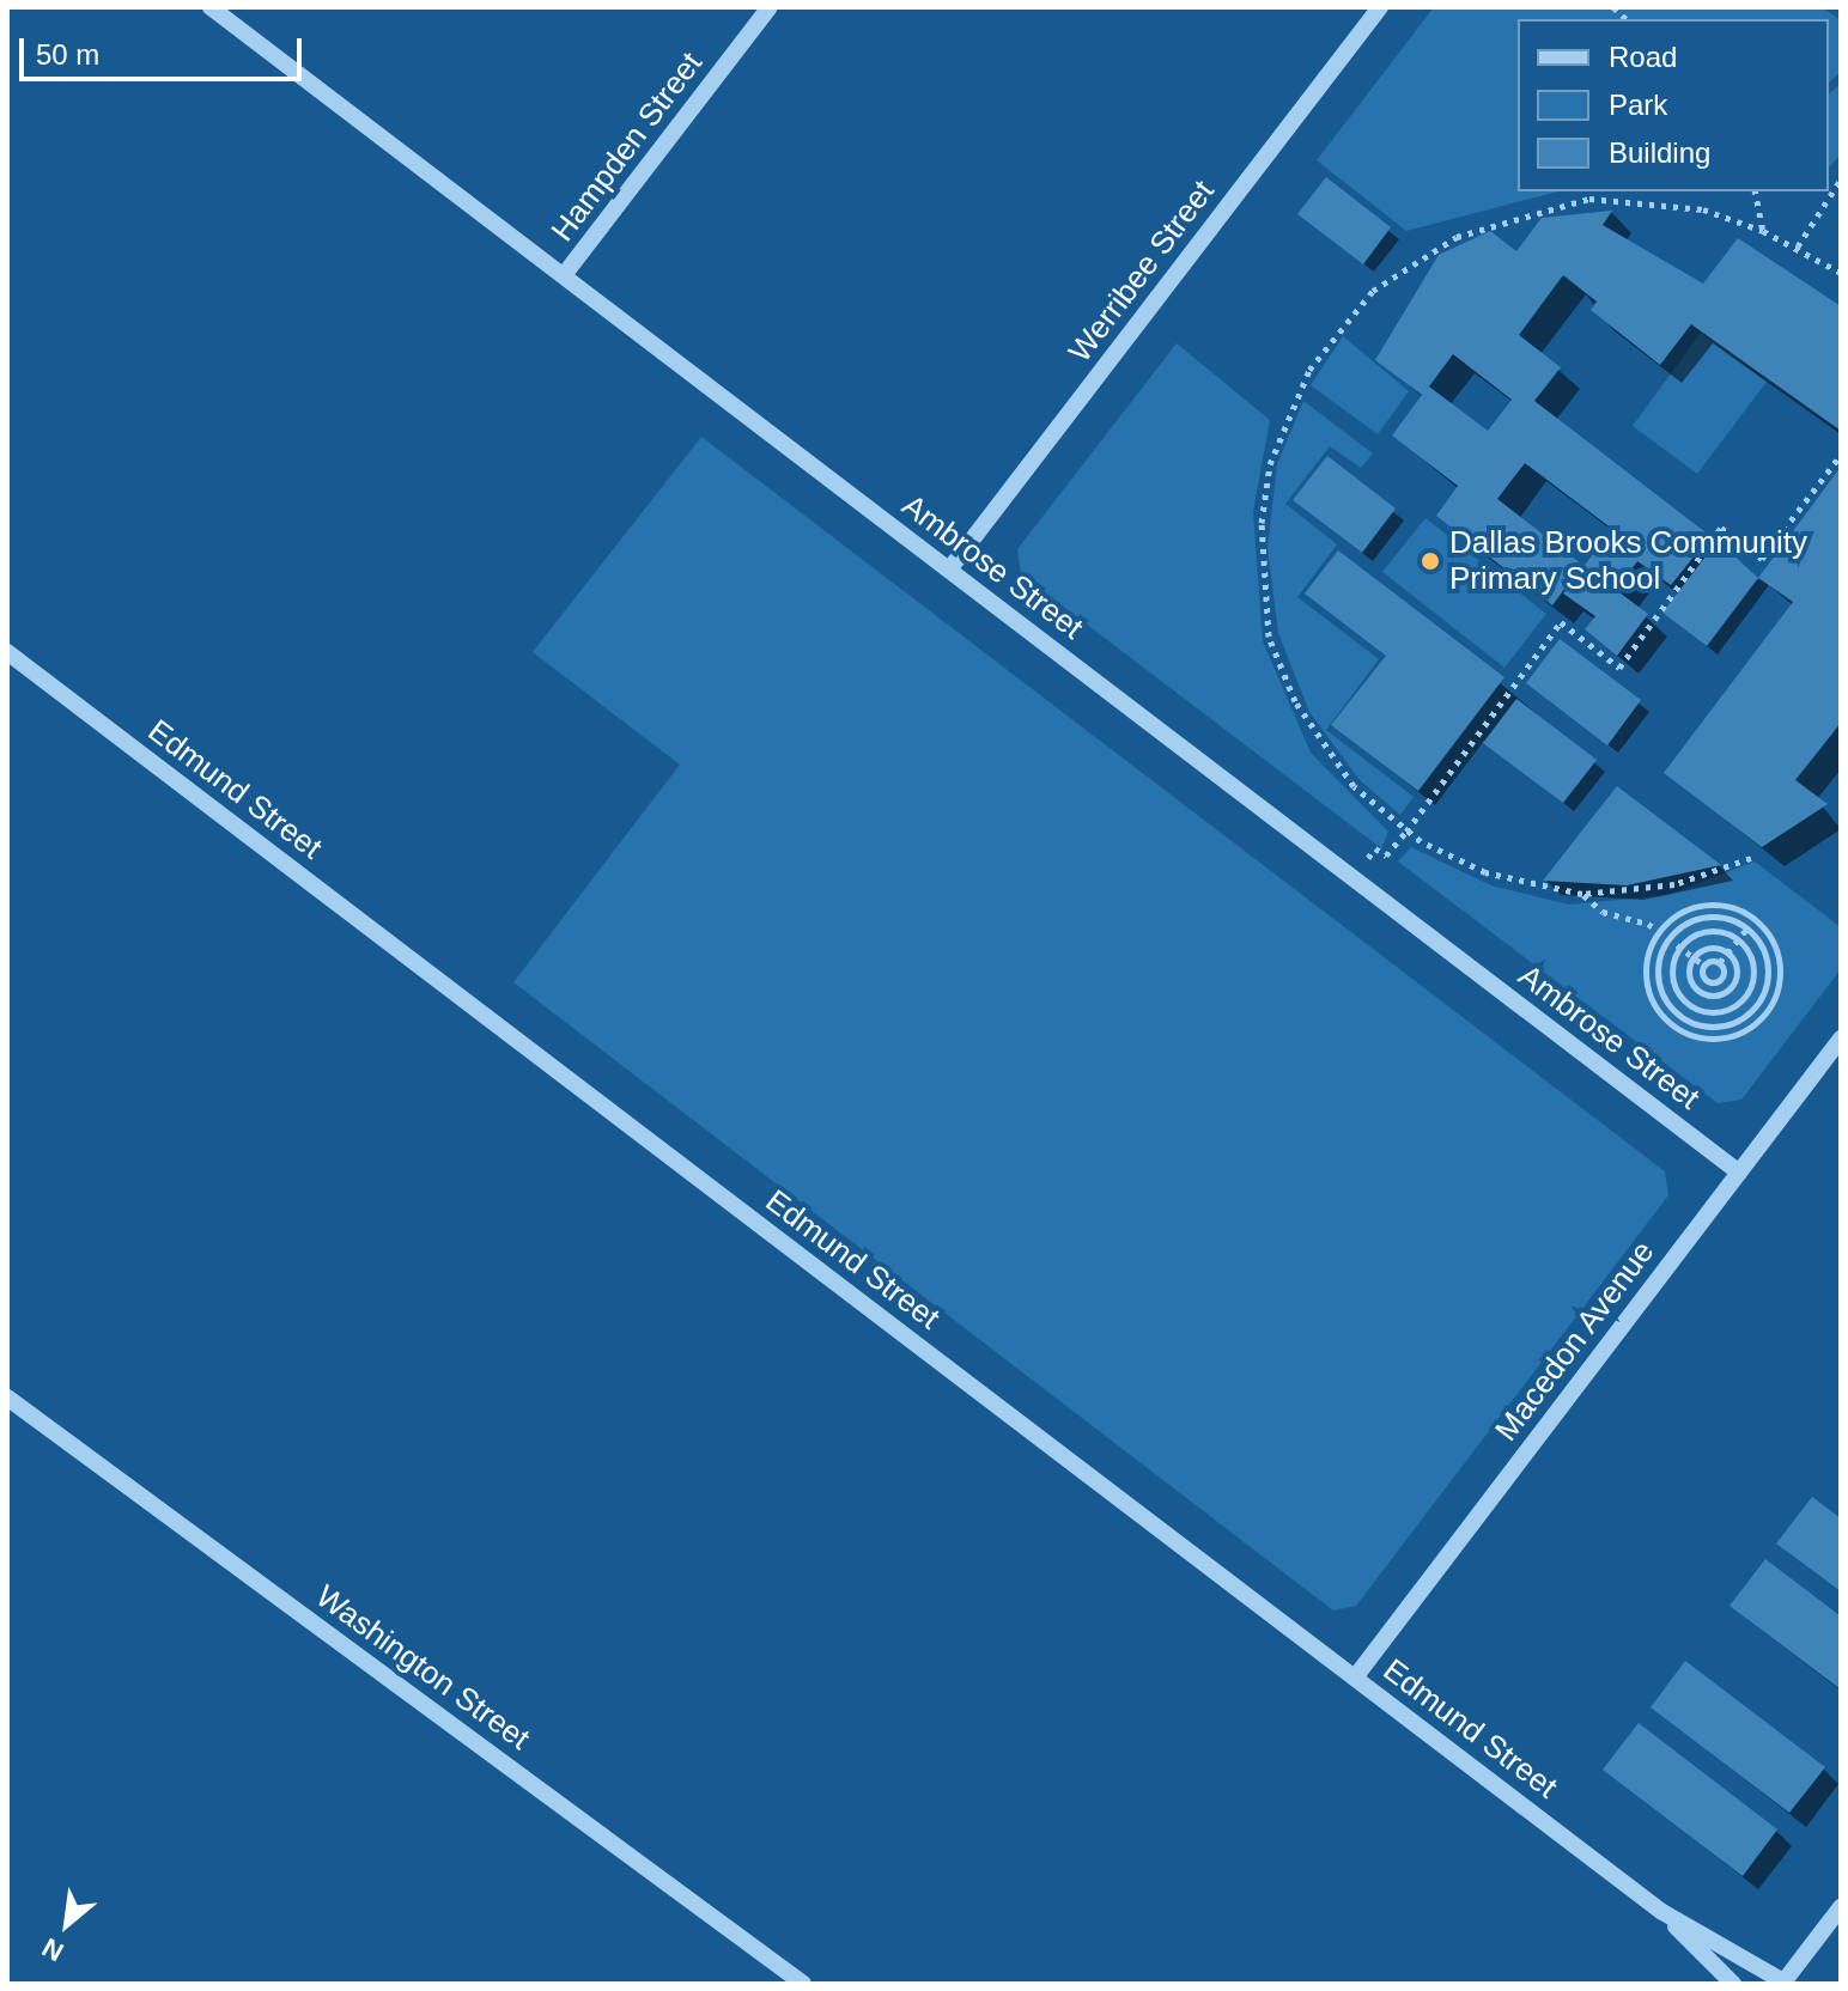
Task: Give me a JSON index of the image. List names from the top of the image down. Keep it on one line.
{"streets":{"street":["Hampden Street","Werribee Street","Ambrose Street","Edmund Street","Macedon Avenue","Washington Street"]},"crossings":[["Hampden Street","Ambrose Street"],["Werribee Street","Ambrose Street"],["Ambrose Street","Macedon Avenue"],["Edmund Street","Macedon Avenue"]],"places":["Dallas Brooks Community Primary School"],"legend":["Road","Park","Building"],"scale_bar":"50 m","north":"bottom left"}
